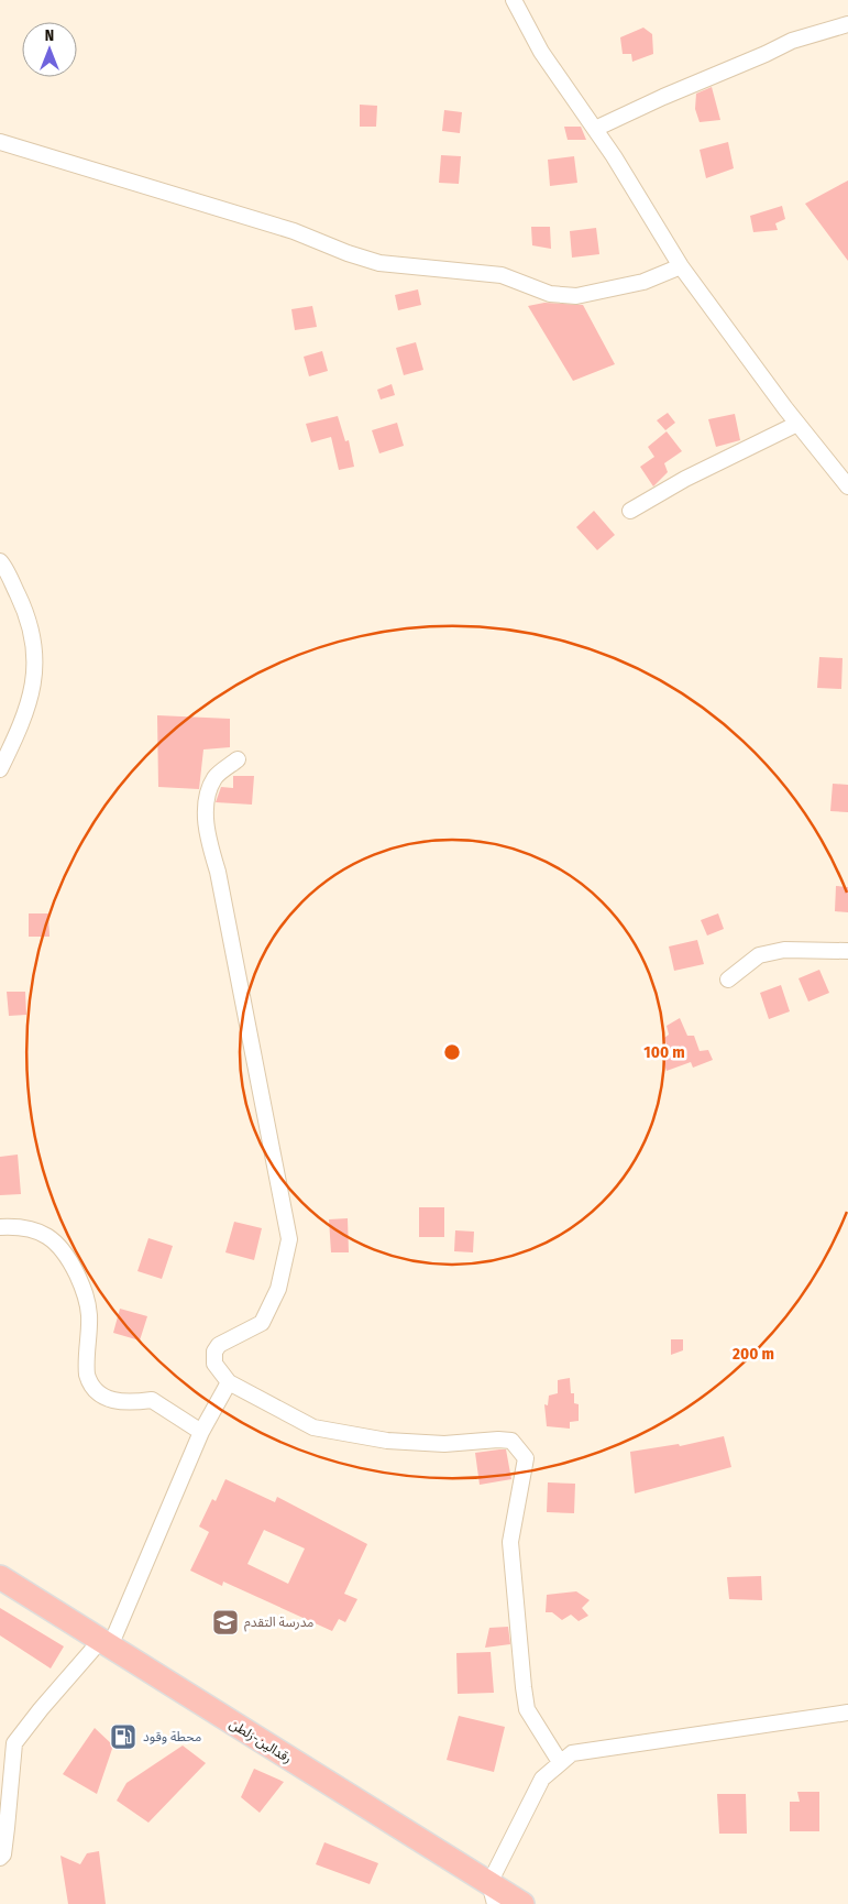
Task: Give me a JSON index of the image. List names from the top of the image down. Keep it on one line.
{"streets":{"main road":["رقدالين-زلطن"]},"places":{"school or university":["مدرسة التقدم"],"fuel station":["محطة وقود"]},"north":"top","rings":["100 m","200 m"]}
